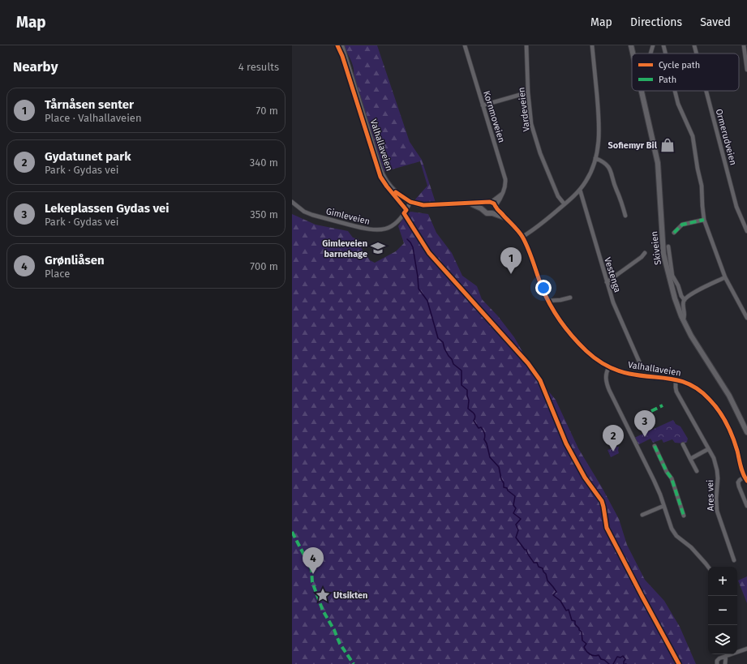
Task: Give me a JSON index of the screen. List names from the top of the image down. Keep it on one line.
{"streets":{"street":["Vardeveien","Kornmoveien","Ormerudveien","Valhallaveien","Gimleveien","Skiveien","Vestenga","Ares vei"]},"crossings":[["Kornmoveien","Valhallaveien"],["Valhallaveien","Gimleveien"],["Valhallaveien","Ares vei"]],"places":{"shop":["Sofiemyr Bil"],"school or university":["Gimleveien barnehage"],"place":["Utsikten"]},"legend":["Cycle path","Path"],"page":{"header":"Map","nav":["Map","Directions","Saved"],"heading":["Nearby","4 results"],"list":[{"mark":"1","name":"Tårnåsen senter","note":"Place · Valhallaveien","value":"70 m"},{"mark":"2","name":"Gydatunet park","note":"Park · Gydas vei","value":"340 m"},{"mark":"3","name":"Lekeplassen Gydas vei","note":"Park · Gydas vei","value":"350 m"},{"mark":"4","name":"Grønliåsen","note":"Place","value":"700 m"}],"pins":["1","3","2","4"],"map_buttons":["+","−"]}}
